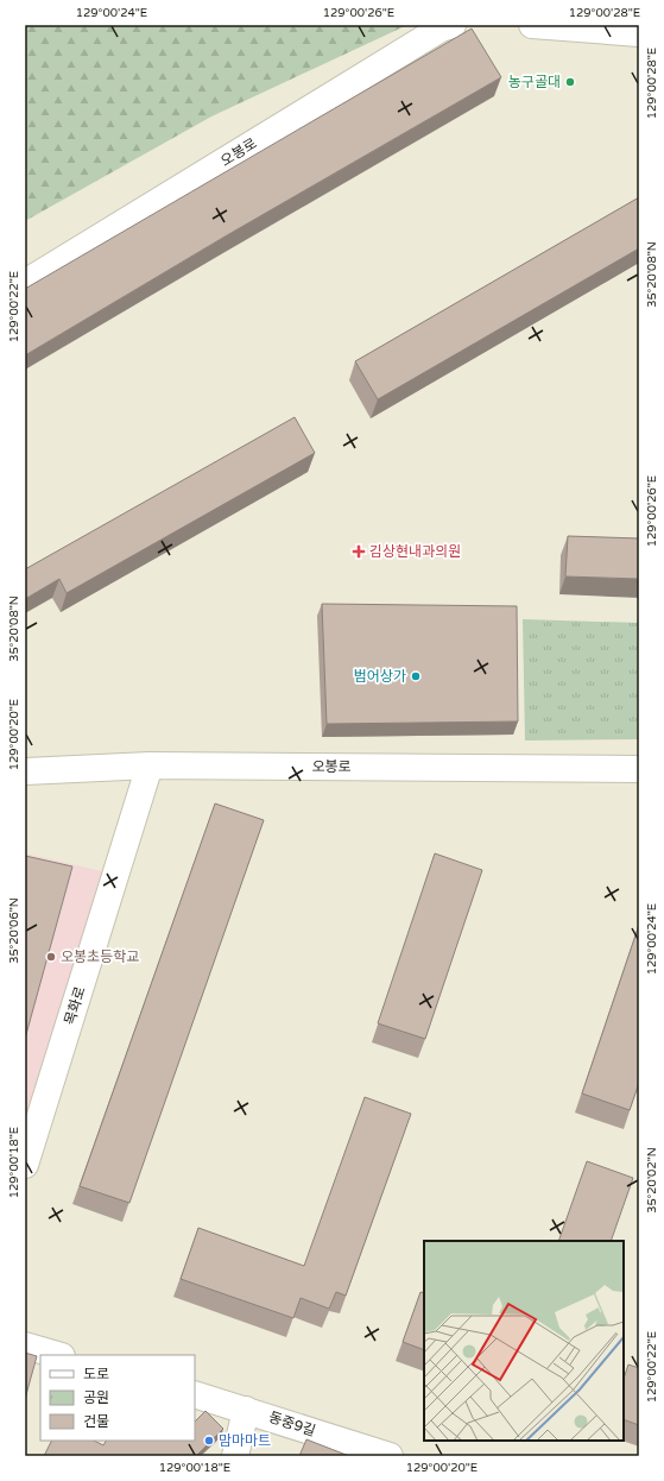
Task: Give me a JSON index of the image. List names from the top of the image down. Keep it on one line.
{"streets":{"street":["오봉로","목화로","동중9길"]},"crossings":[["오봉로","목화로"]],"places":{"other":["농구골대","범어상가","오봉초등학교","맘마마트"],"health":["김상현내과의원"]},"legend":["도로","공원","건물"],"coordinates":["129°00'24\"E","129°00'26\"E","129°00'28\"E","35°20'08\"N","129°00'22\"E","129°00'20\"E","35°20'06\"N","129°00'18\"E","35°20'02\"N"]}
